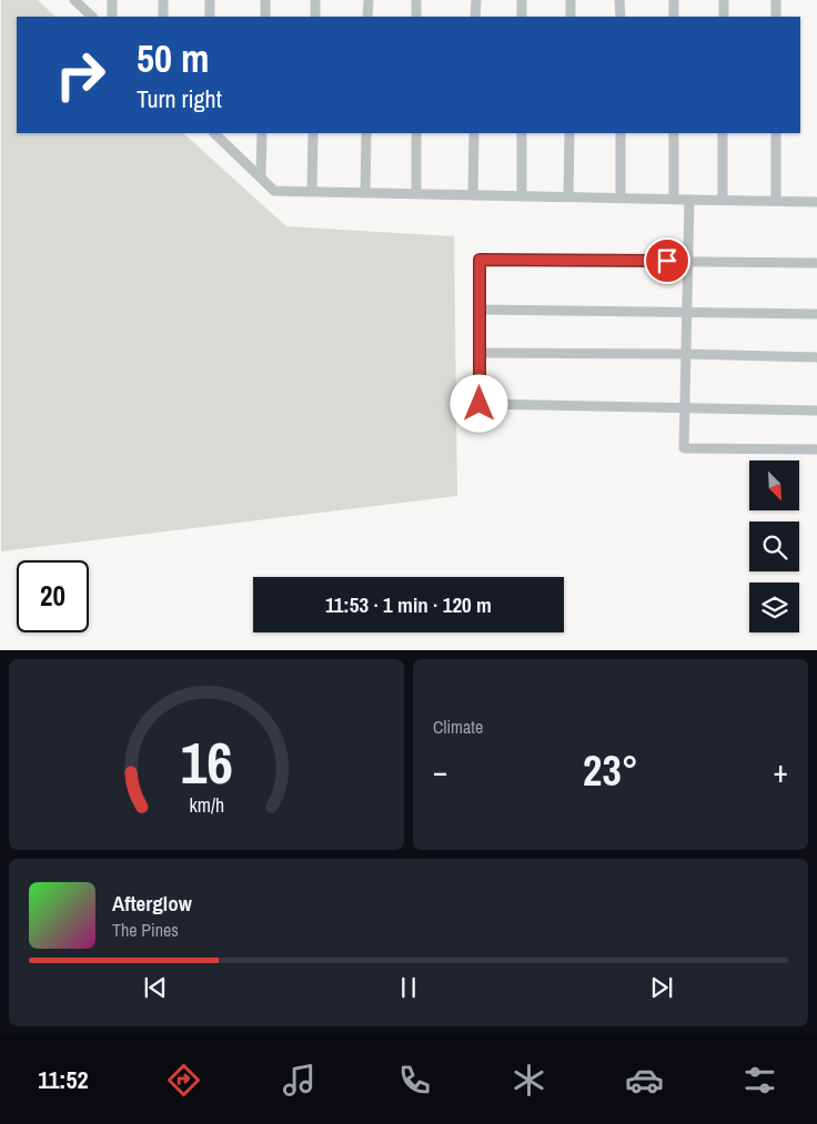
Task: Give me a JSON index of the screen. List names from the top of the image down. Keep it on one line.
{"north":"bottom right","page":{"turn":["50 m","Turn right"],"limit":"20","trip":"11:53 · 1 min · 120 m","tile":"Climate","heat":["−","23°","+"],"song":["Afterglow","The Pines"],"tabs":"11:52","gauge":["16","km/h"]}}
